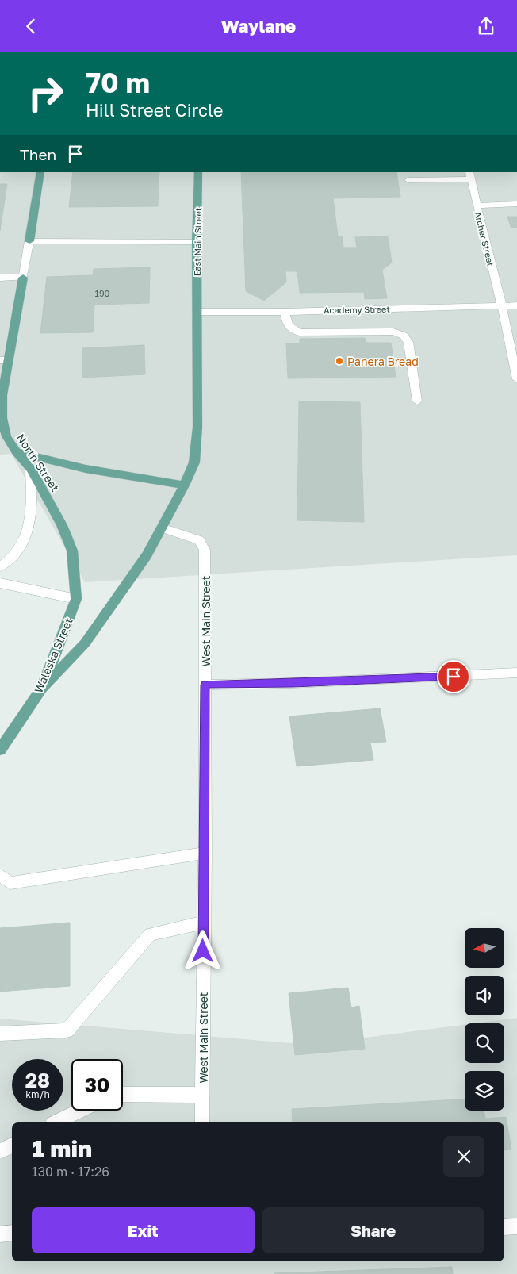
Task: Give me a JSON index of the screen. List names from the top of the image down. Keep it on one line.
{"streets":{"main road":["East Main Street","North Street","Waleska Street"],"street":["Archer Street","Academy Street","West Main Street"]},"crossings":[["Archer Street","Academy Street"],["East Main Street","Academy Street"],["North Street","Waleska Street"]],"places":["Panera Bread"],"house_numbers":["190"],"north":"left","page":{"header":"Waylane","turn":["70 m","Hill Street Circle"],"then":"Then","speed":"28 km/h","limit":"30","heading":["1 min","130 m · 17:26"],"buttons":["Exit","Share"]}}
